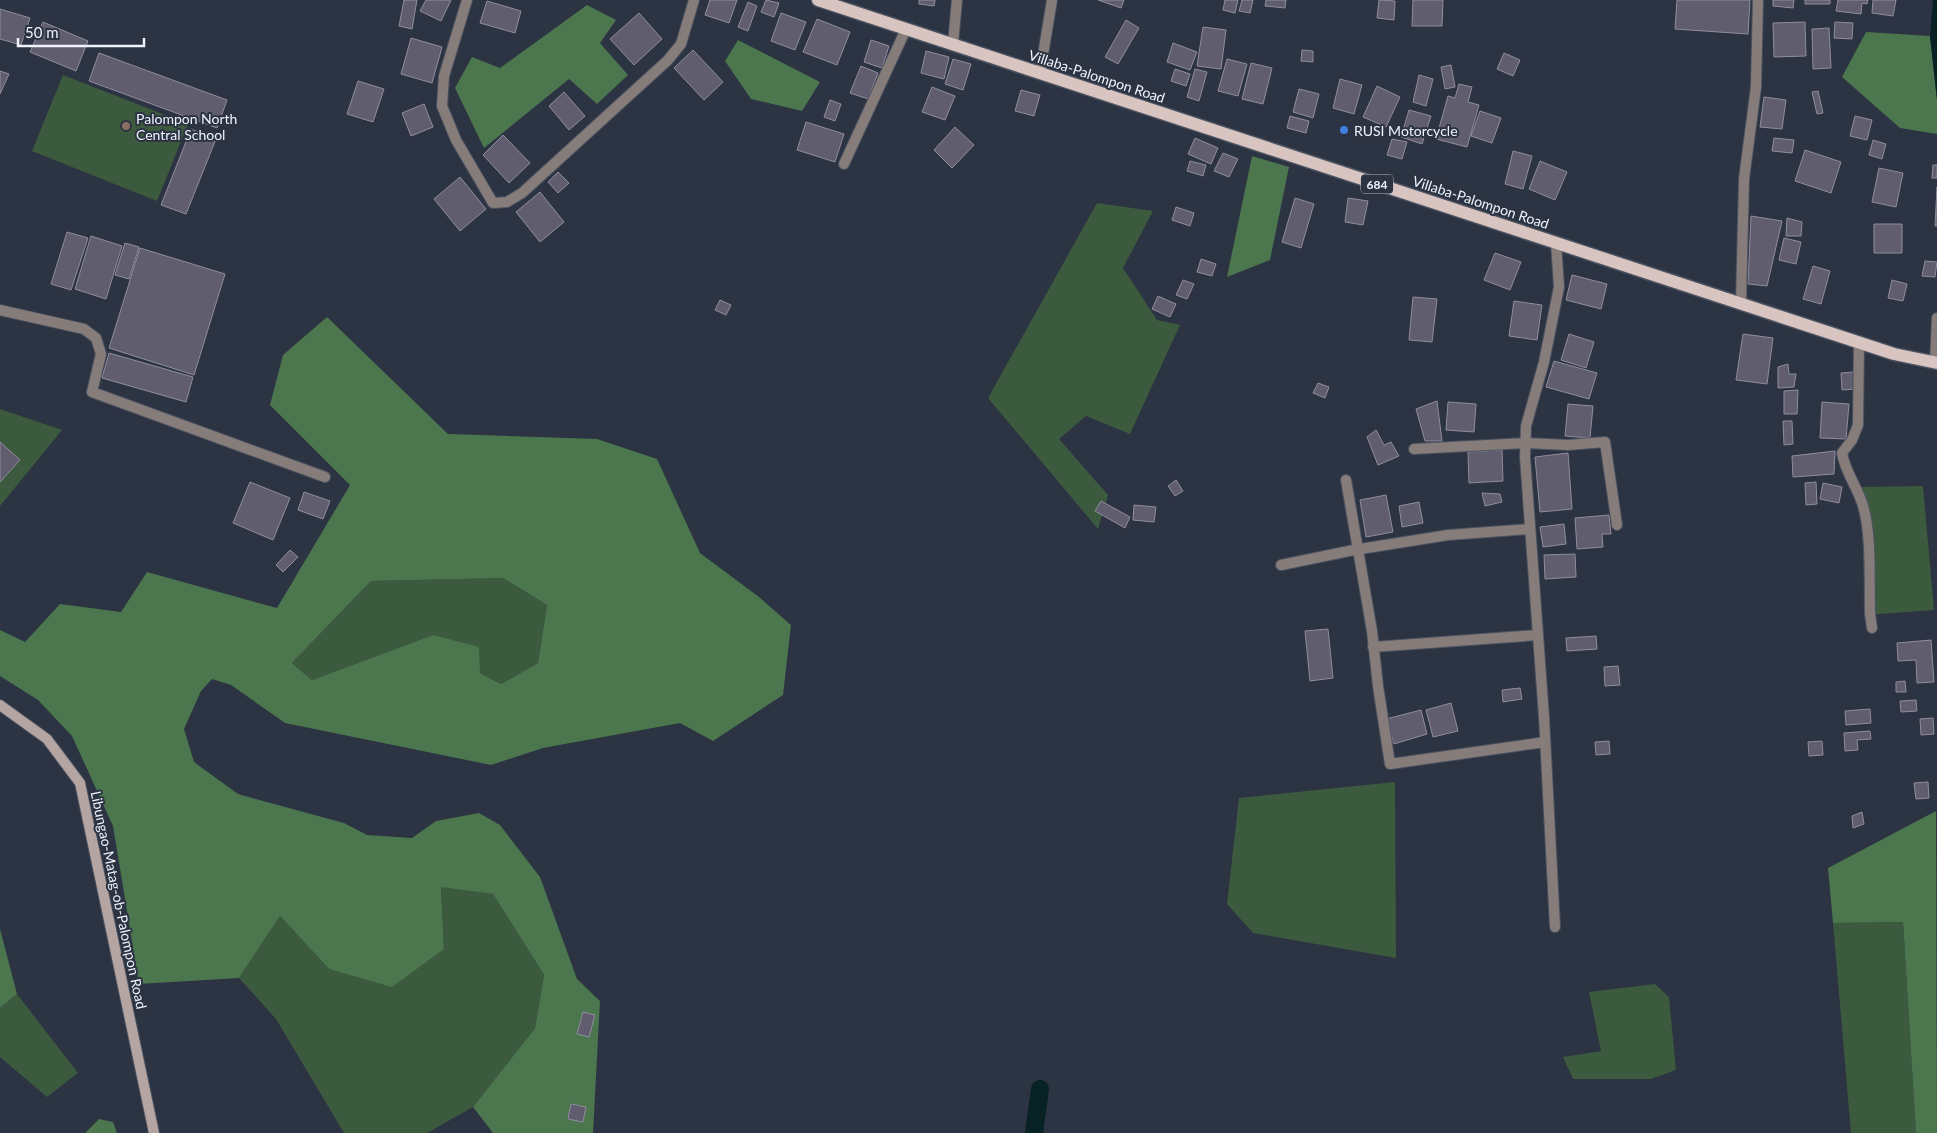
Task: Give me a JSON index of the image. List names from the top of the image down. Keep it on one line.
{"streets":{"main road":["Villaba-Palompon Road","684","Libungao-Matag-ob-Palompon Road"]},"places":["Palompon North Central School","RUSI Motorcycle"],"scale_bar":"50 m"}
